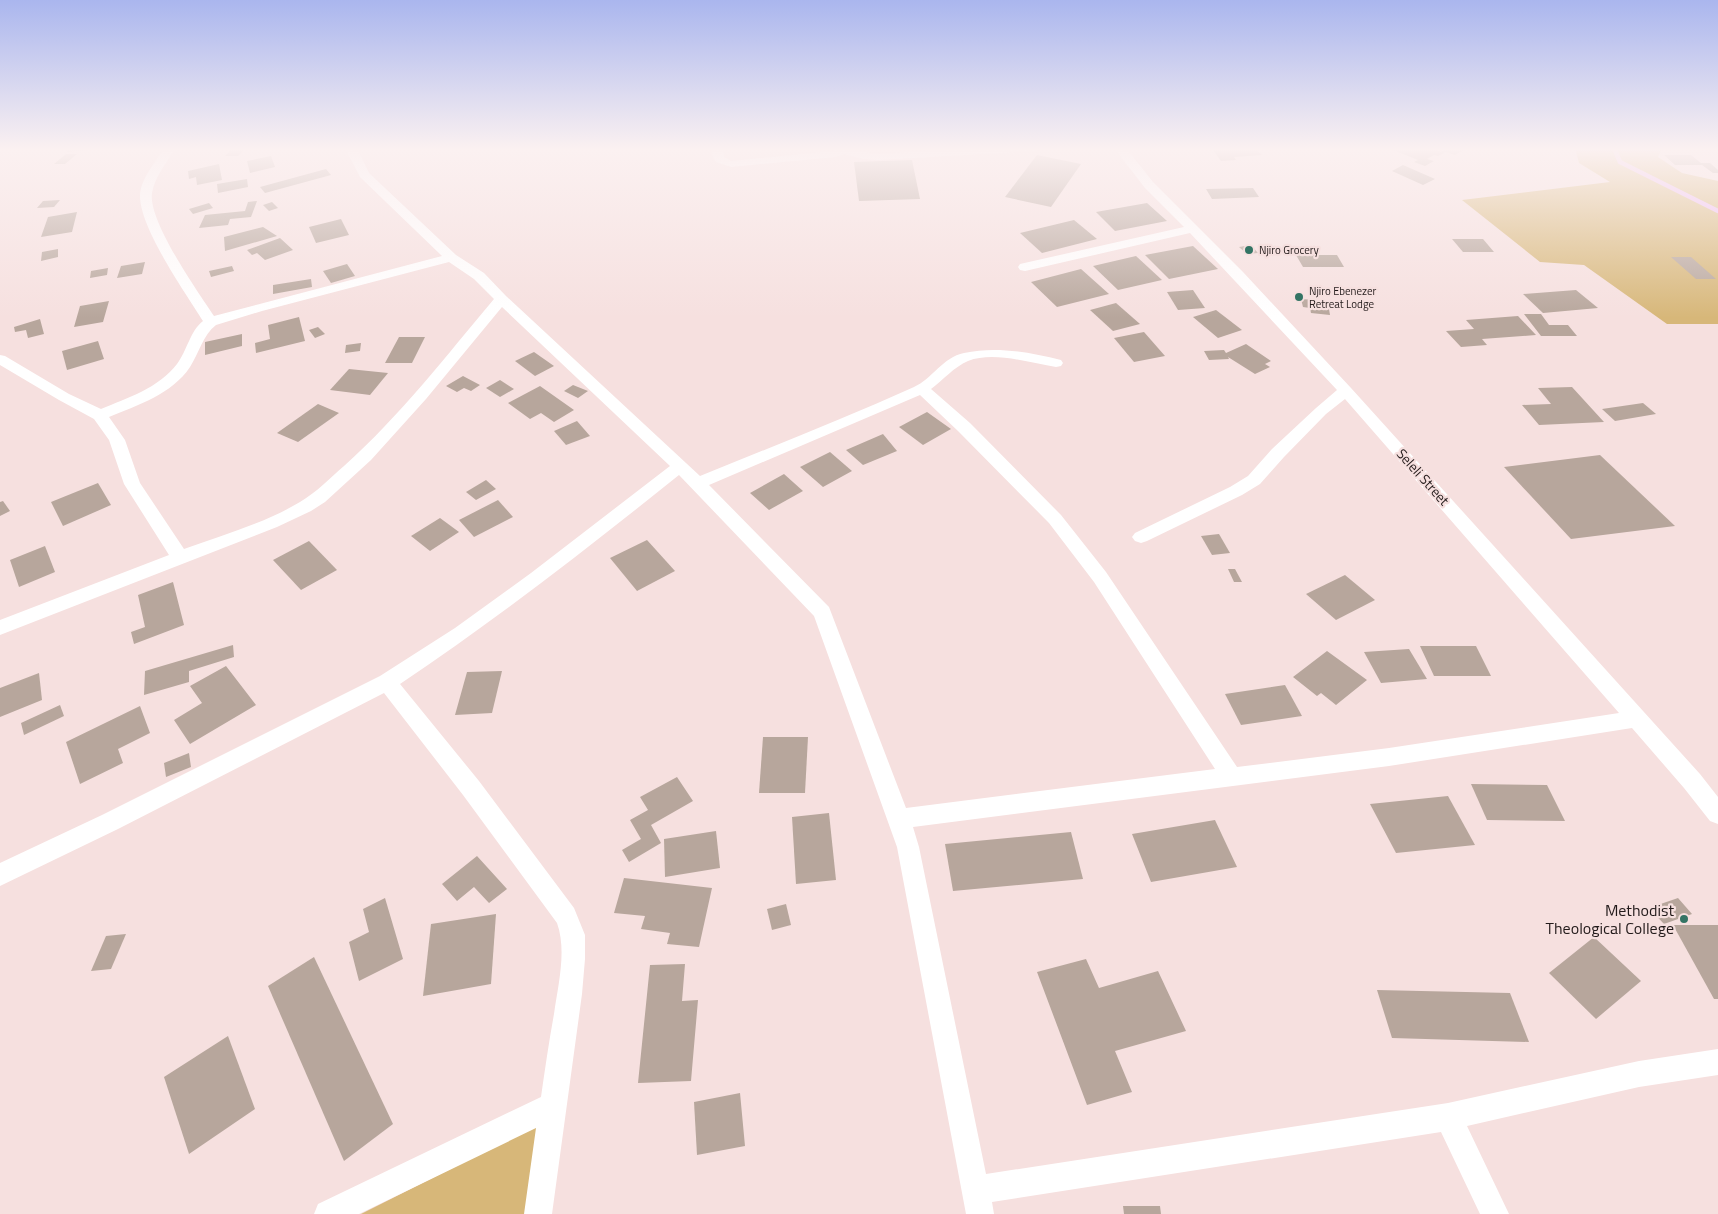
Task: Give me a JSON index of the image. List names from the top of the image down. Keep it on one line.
{"streets":{"street":["Seleli Street"]},"places":["Njiro Grocery","Njiro Ebenezer Retreat Lodge","Methodist Theological College"]}
